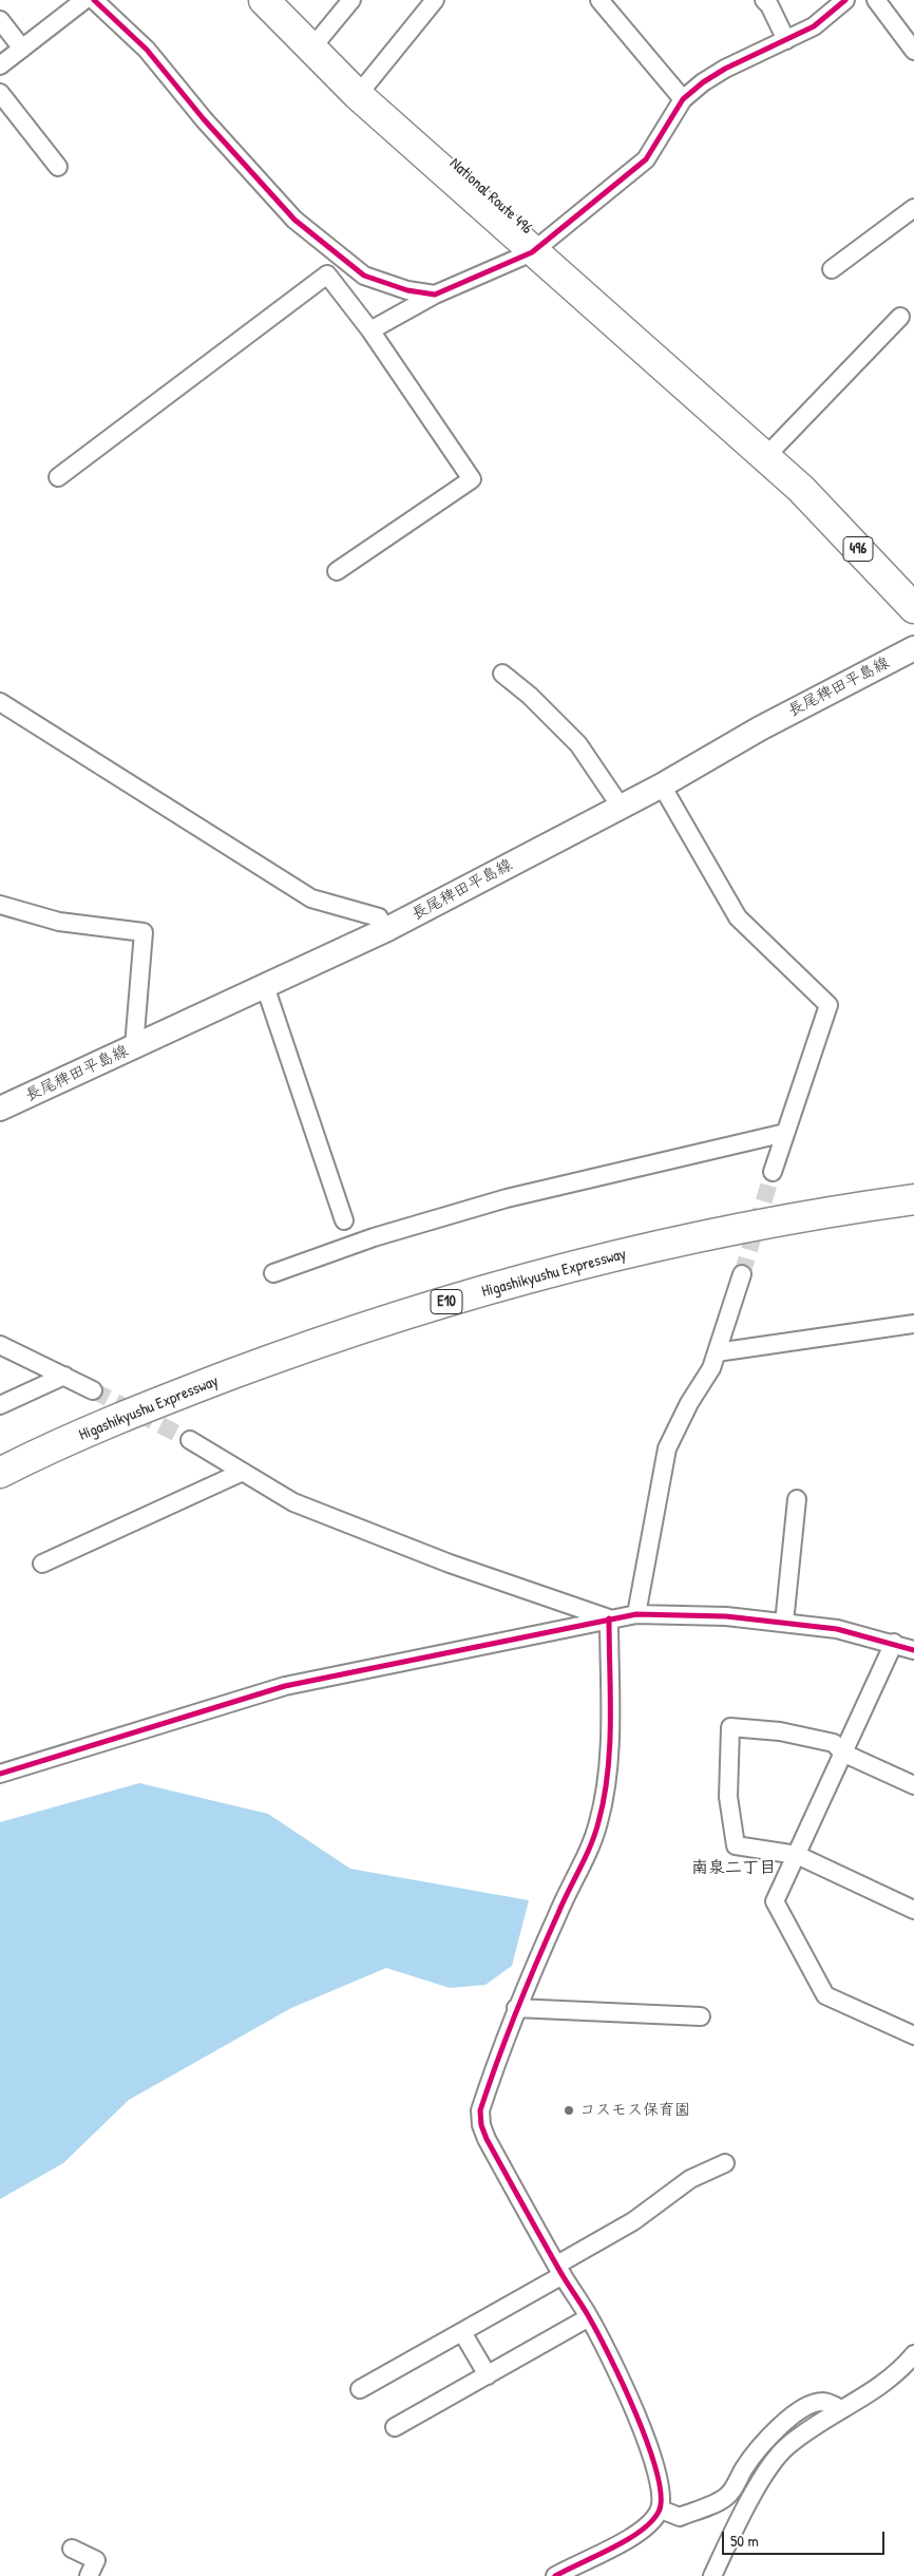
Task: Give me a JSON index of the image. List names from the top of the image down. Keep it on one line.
{"streets":{"highway":["National Route 496","496","Higashikyushu Expressway","E10"],"main road":["長尾稗田平島線"]},"districts":["南泉二丁目"],"places":["コスモス保育園"],"scale_bar":"50 m"}
